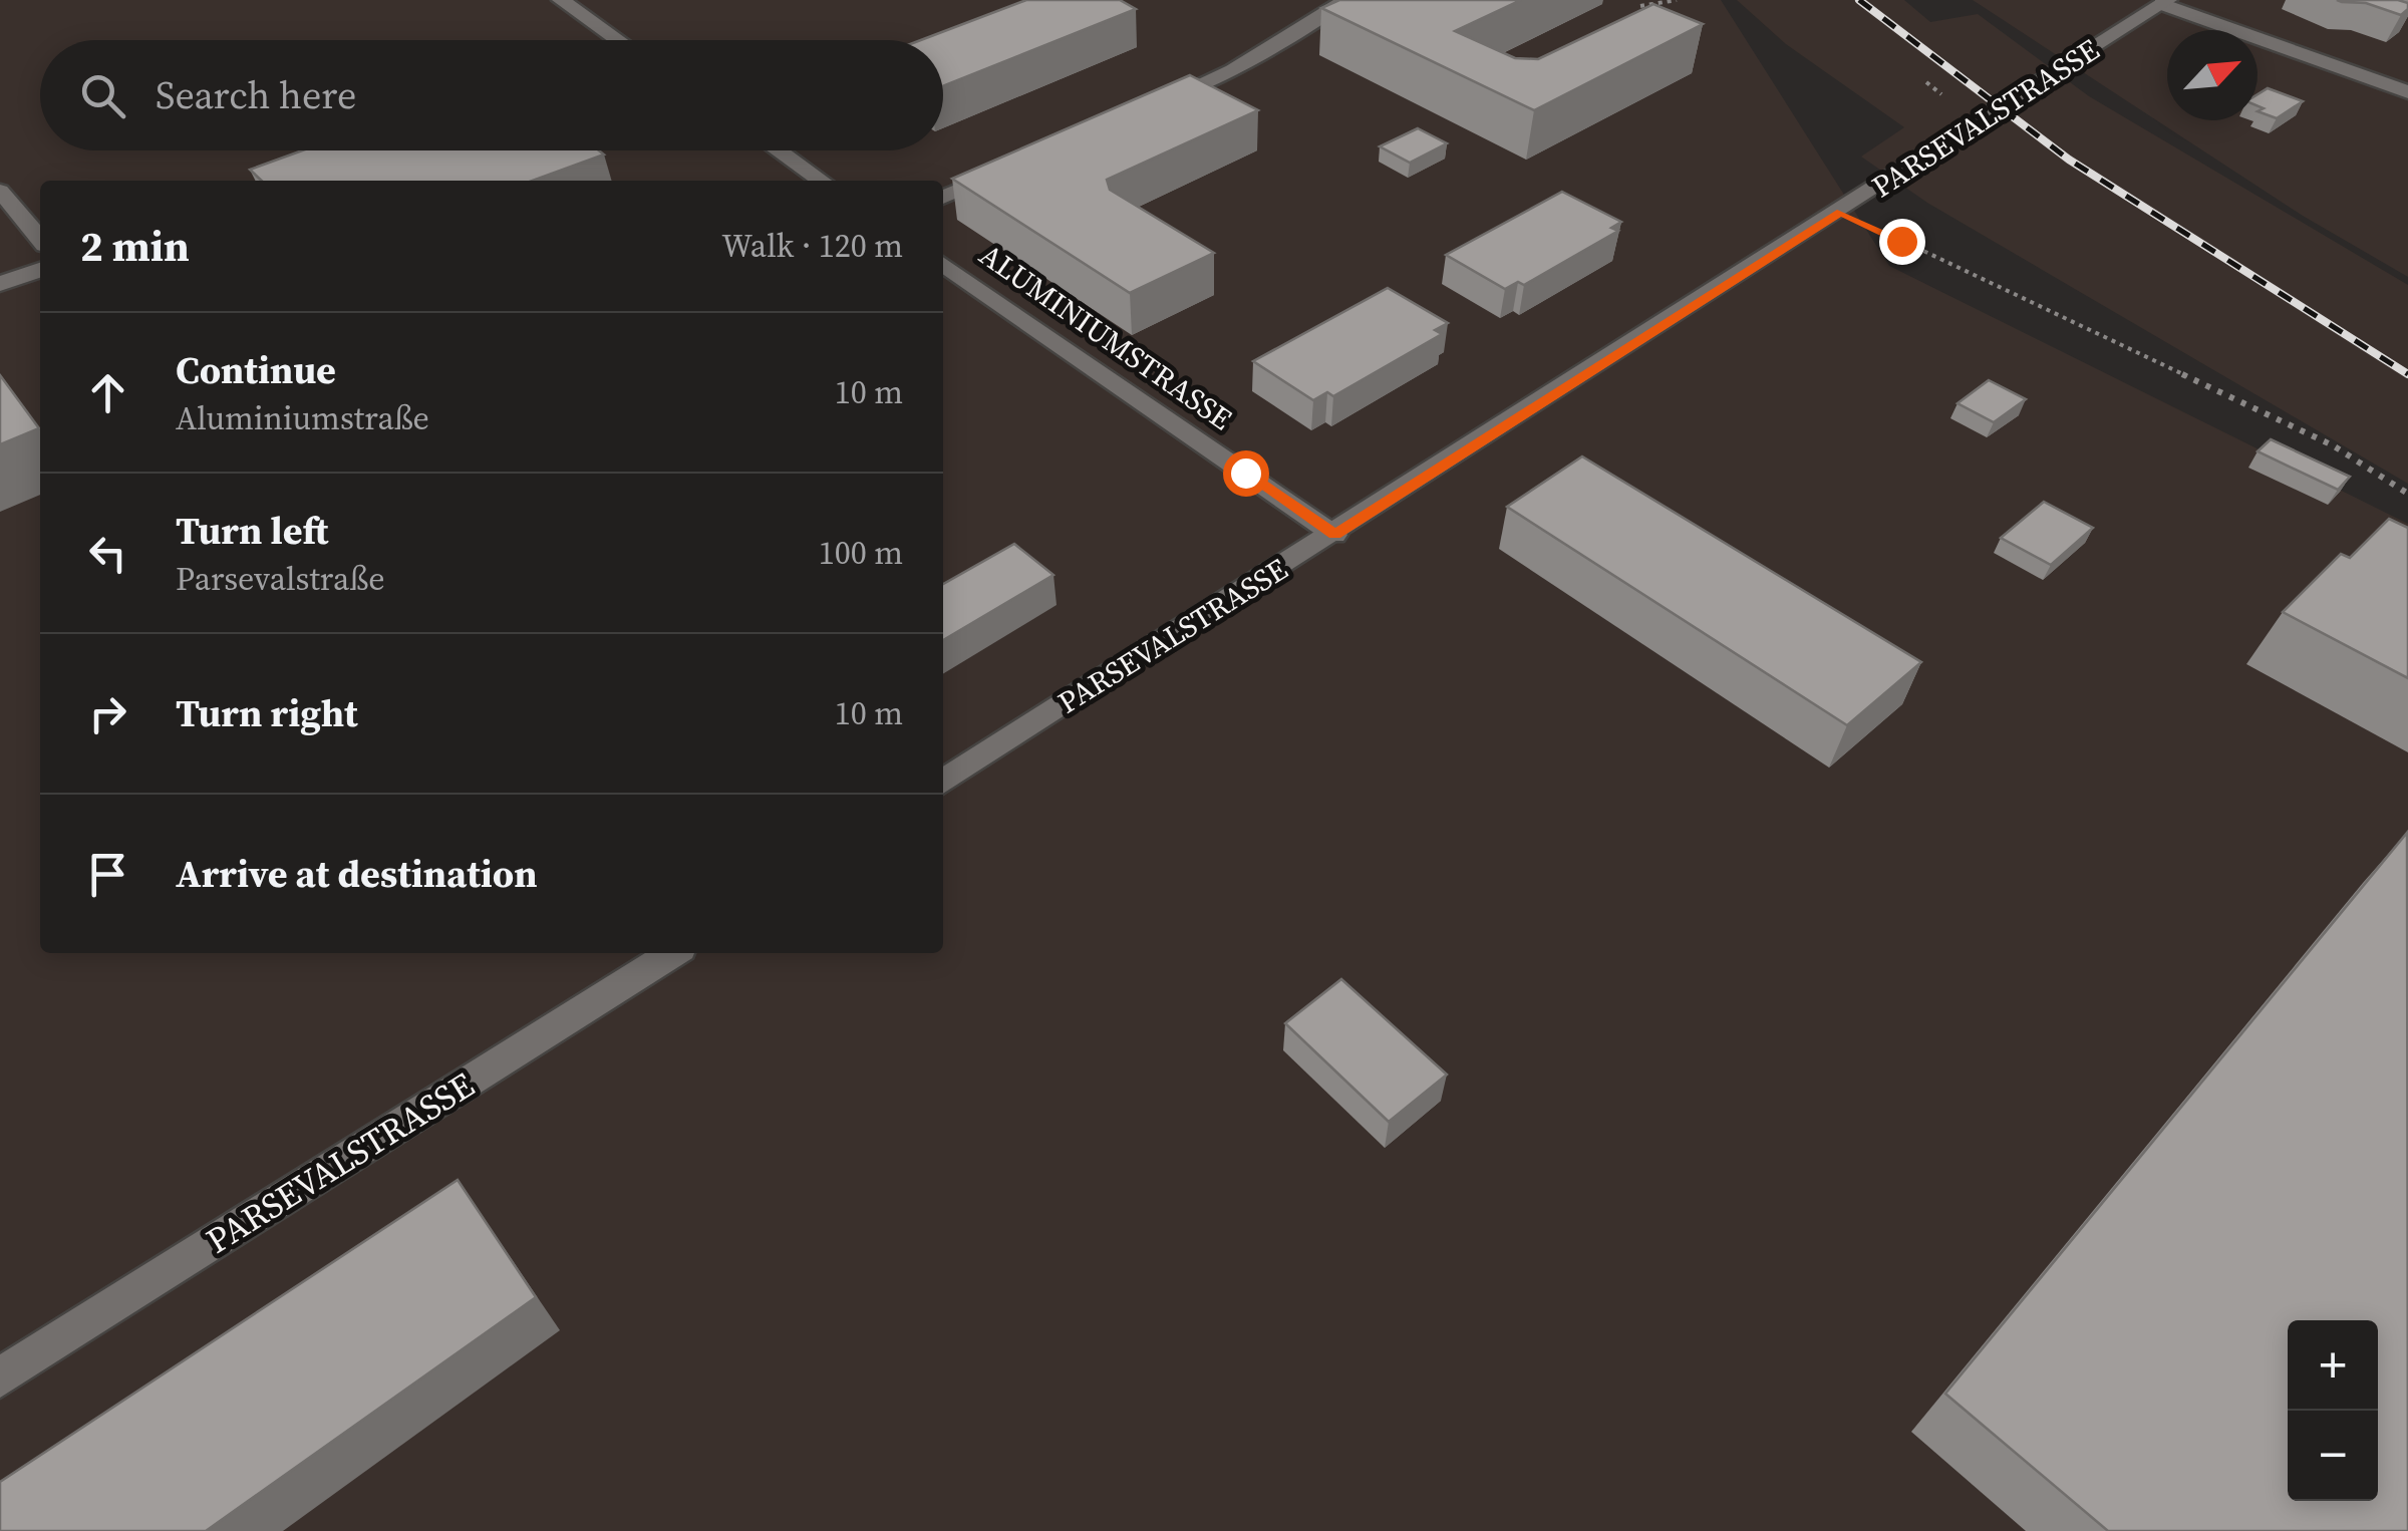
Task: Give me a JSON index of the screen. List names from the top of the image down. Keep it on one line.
{"streets":{"street":["PARSEVALSTRASSE","ALUMINIUMSTRASSE"]},"crossings":[["PARSEVALSTRASSE","ALUMINIUMSTRASSE"]],"north":"top right","page":{"search":"Search here","heading":["2 min","Walk · 120 m"],"list":[["Continue","Aluminiumstraße","10 m"],["Turn left","Parsevalstraße","100 m"],["Turn right","10 m"],"Arrive at destination"],"map_buttons":["+","−"]}}
